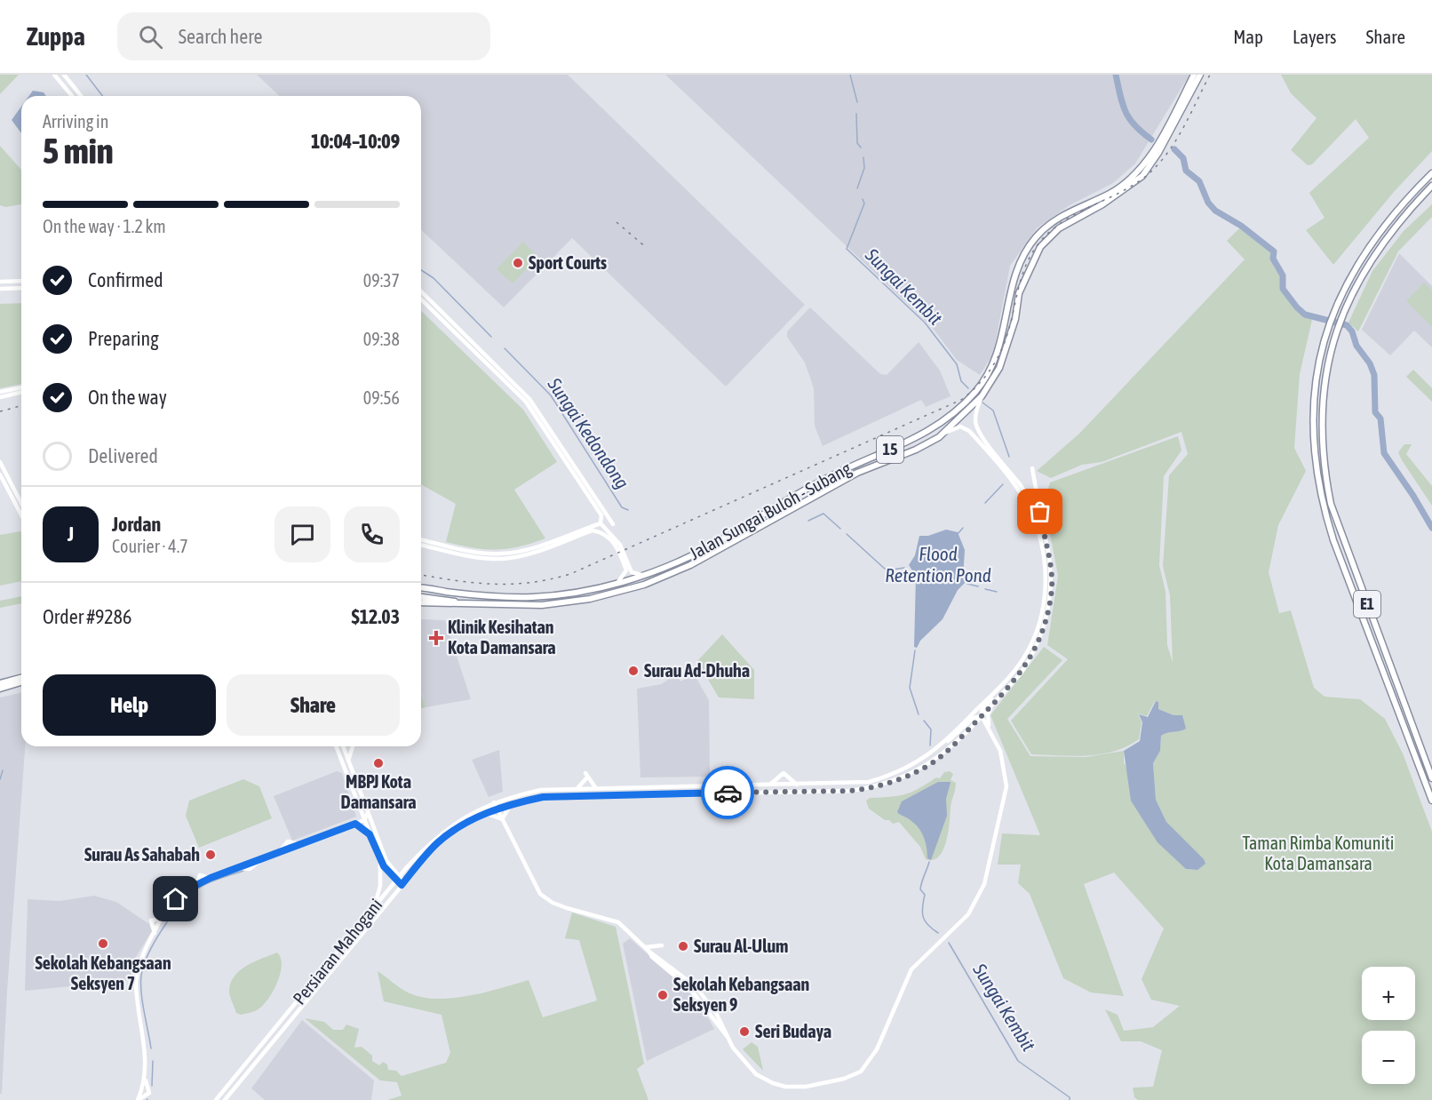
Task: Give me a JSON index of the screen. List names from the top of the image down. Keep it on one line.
{"streets":{"highway":["15","Jalan Sungai Buloh - Subang","E1"],"main road":["Persiaran Mahogani"]},"crossings":[["Jalan Sungai Buloh - Subang","Persiaran Mahogani"]],"water":["Sungai Kembit","Sungai Kedondong","Flood Retention Pond"],"parks":["Taman Rimba Komuniti Kota Damansara"],"places":{"other":["Sport Courts","Surau Ad-Dhuha","MBPJ Kota Damansara","Surau As Sahabah","Sekolah Kebangsaan Seksyen 7","Surau Al-Ulum","Sekolah Kebangsaan Seksyen 9","Seri Budaya"],"health":["Klinik Kesihatan Kota Damansara"]},"page":{"header":"Zuppa","search":"Search here","nav":["Map","Layers","Share"],"heading":["5 min","Arriving in","10:04–10:09"],"panel":["Jordan","Courier · 4.7","Order #9286","$12.03"],"bar":"On the way · 1.2 km","list":[["Confirmed","09:37"],["Preparing","09:38"],["On the way","09:56"],"Delivered"],"round":"J","buttons":["Help","Share"],"map_buttons":["+","−"]}}
